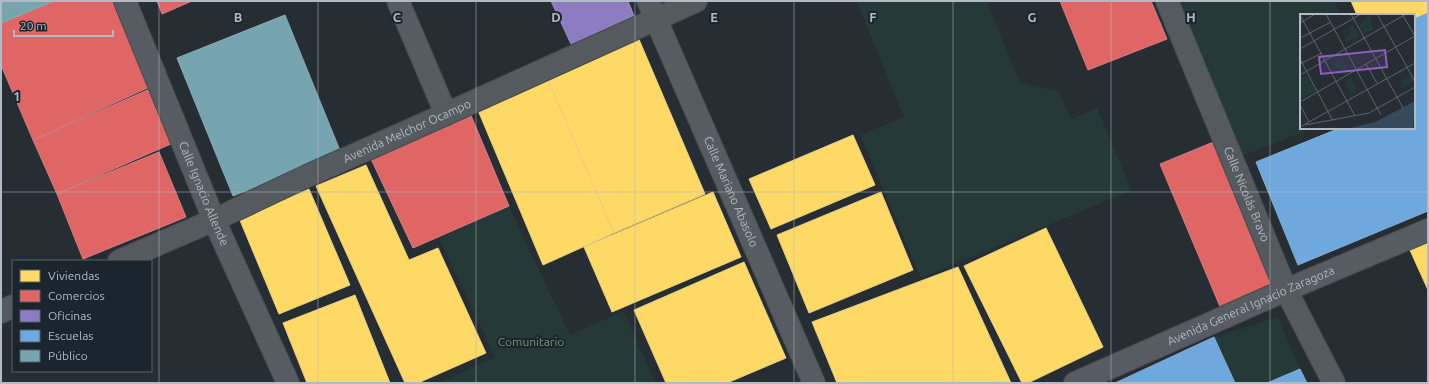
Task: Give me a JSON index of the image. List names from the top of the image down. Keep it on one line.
{"streets":{"street":["Avenida Melchor Ocampo","Calle Mariano Abasolo","Calle Ignacio Allende","Calle Nicolás Bravo","Avenida General Ignacio Zaragoza"]},"crossings":[["Avenida Melchor Ocampo","Calle Mariano Abasolo"],["Avenida Melchor Ocampo","Calle Ignacio Allende"],["Calle Nicolás Bravo","Avenida General Ignacio Zaragoza"]],"parks":["Comunitario"],"legend":["Viviendas","Comercios","Oficinas","Escuelas","Público"],"scale_bar":"20 m","grid":{"columns":["B","C","D","E","F","G","H"],"rows":["1"]}}
